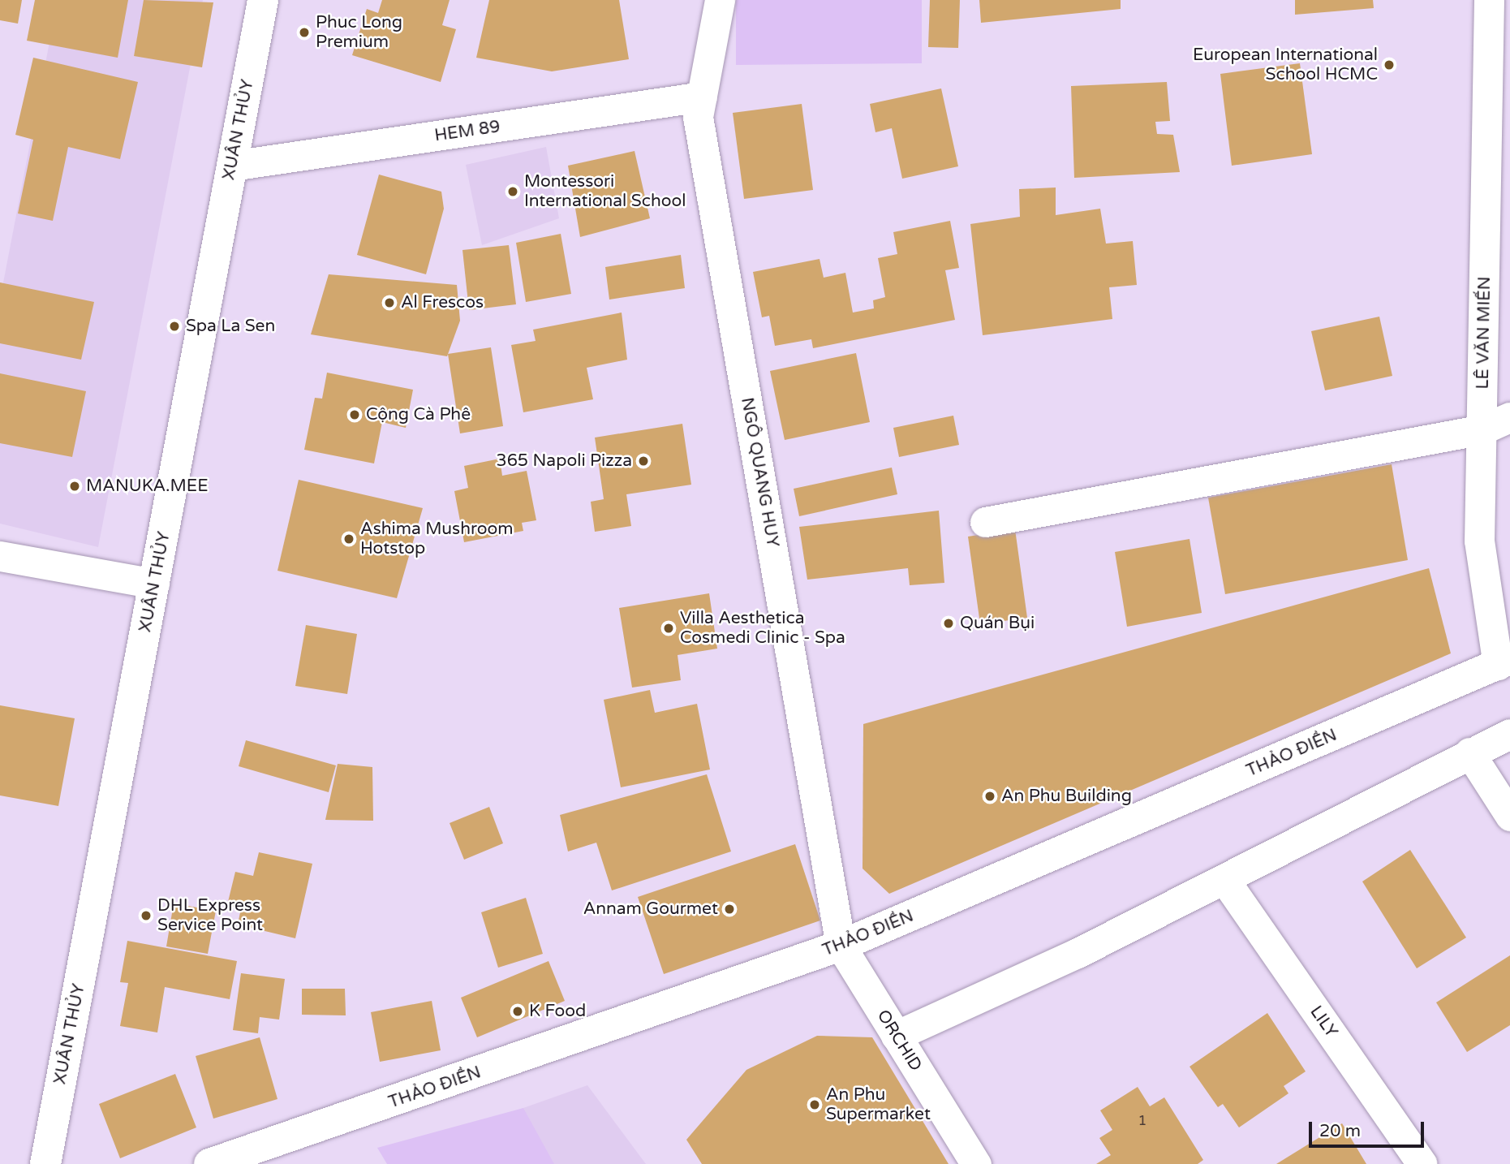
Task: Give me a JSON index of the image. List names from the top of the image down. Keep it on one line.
{"streets":{"main road":["XUÂN THỦY","THẢO ĐIỀN"],"street":["HEM 89","LÊ VĂN MIẾN","NGÔ QUANG HUY","LILY","ORCHID"]},"crossings":[["XUÂN THỦY","HEM 89"],["HEM 89","NGÔ QUANG HUY"],["LÊ VĂN MIẾN","THẢO ĐIỀN"],["NGÔ QUANG HUY","THẢO ĐIỀN"],["NGÔ QUANG HUY","ORCHID"],["THẢO ĐIỀN","ORCHID"]],"places":["Phuc Long Premium","European International School HCMC","Montessori International School","Al Frescos","Spa La Sen","Cộng Cà Phê","365 Napoli Pizza","MANUKA.MEE","Ashima Mushroom Hotstop","Quán Bụi","Villa Aesthetica Cosmedi Clinic - Spa","An Phu Building","Annam Gourmet","DHL Express Service Point","K Food","An Phu Supermarket"],"house_numbers":["1"],"scale_bar":"20 m"}
